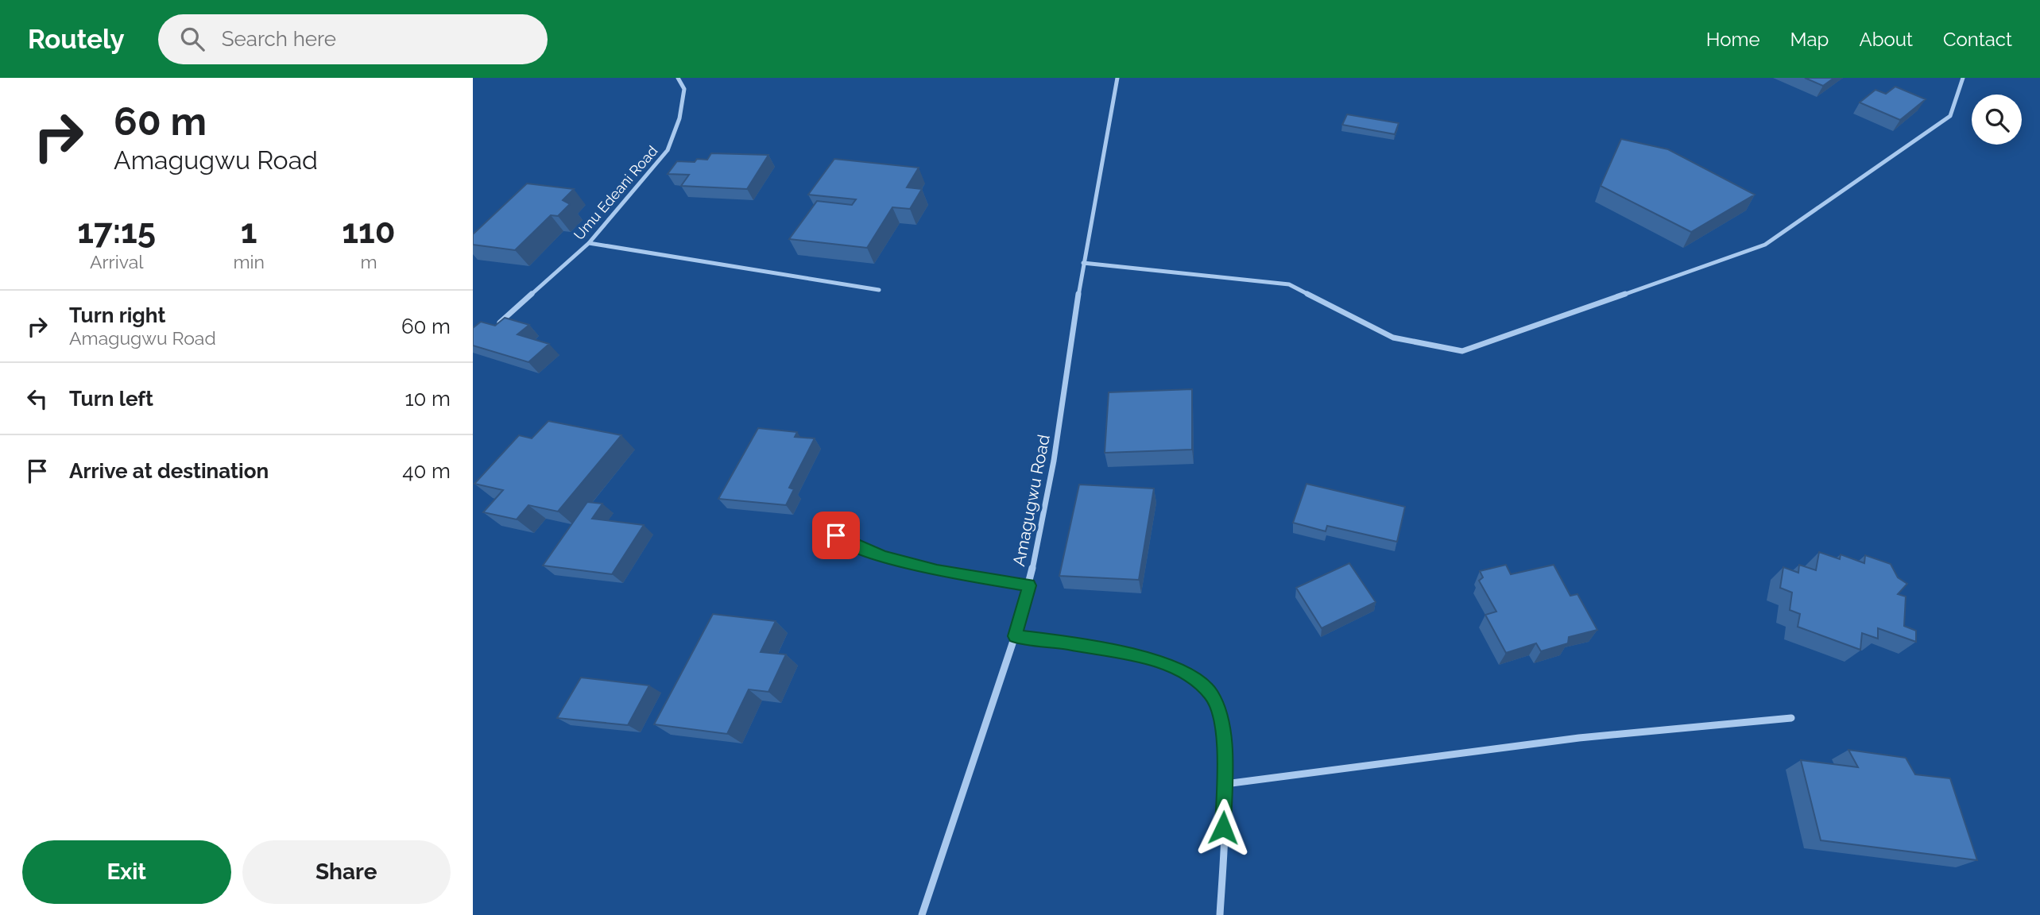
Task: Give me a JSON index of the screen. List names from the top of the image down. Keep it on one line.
{"streets":{"street":["Umu Edeani Road","Amagugwu Road"]},"page":{"header":"Routely","search":"Search here","nav":["Home","Map","About","Contact"],"turn":["60 m","Amagugwu Road"],"eta":["17:15","Arrival","1","min","110","m"],"list":[{"name":"Turn right","note":"Amagugwu Road","value":"60 m"},{"name":"Turn left","value":"10 m"},{"name":"Arrive at destination","value":"40 m"}],"buttons":["Exit","Share"]}}
